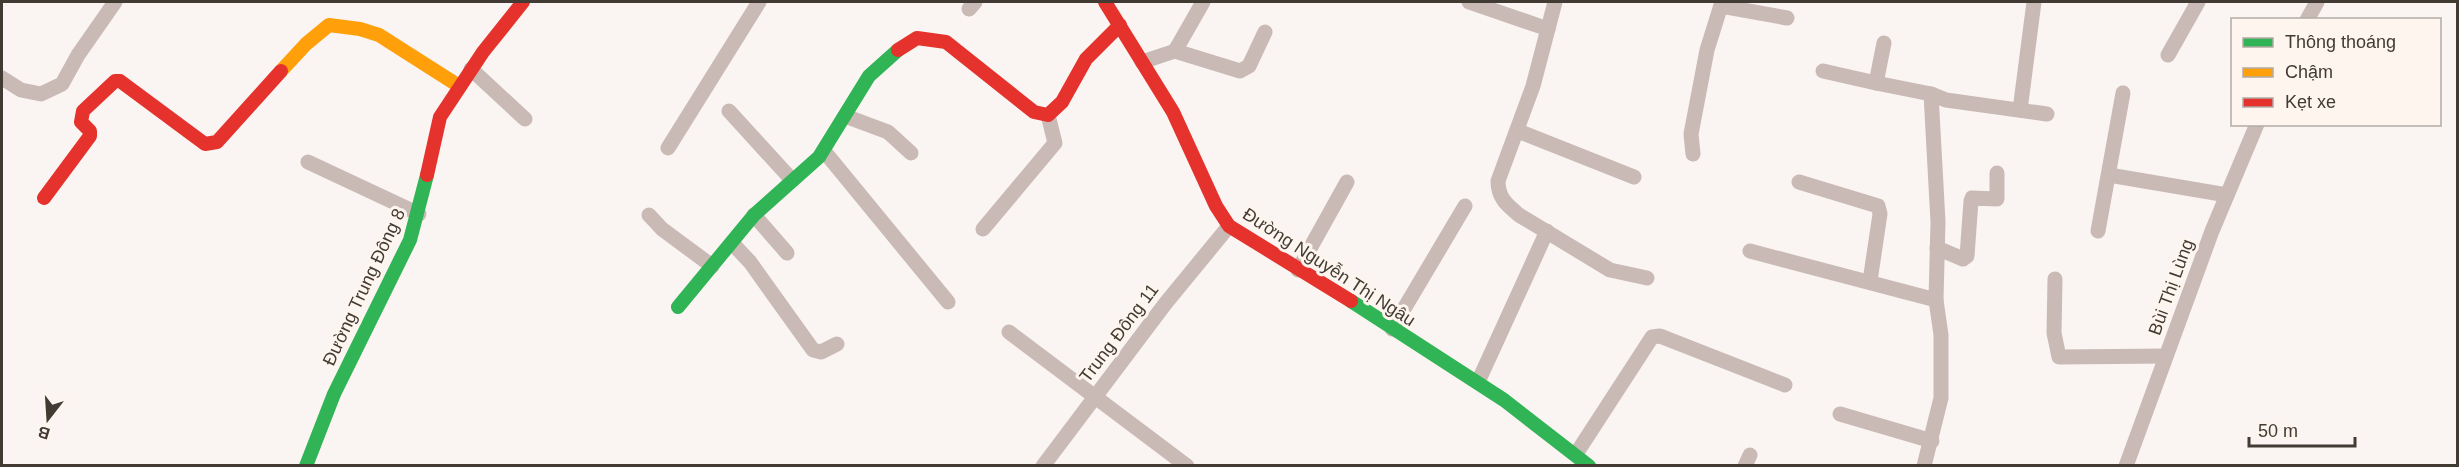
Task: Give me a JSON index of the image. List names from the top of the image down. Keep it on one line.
{"streets":{"street":["Đường Nguyễn Thị Ngâu","Đường Trung Đông 8","Bùi Thị Lùng","Trung Đông 11"]},"crossings":[["Đường Nguyễn Thị Ngâu","Trung Đông 11"]],"legend":["Thông thoáng","Chậm","Kẹt xe"],"scale_bar":"50 m","north":"bottom"}
